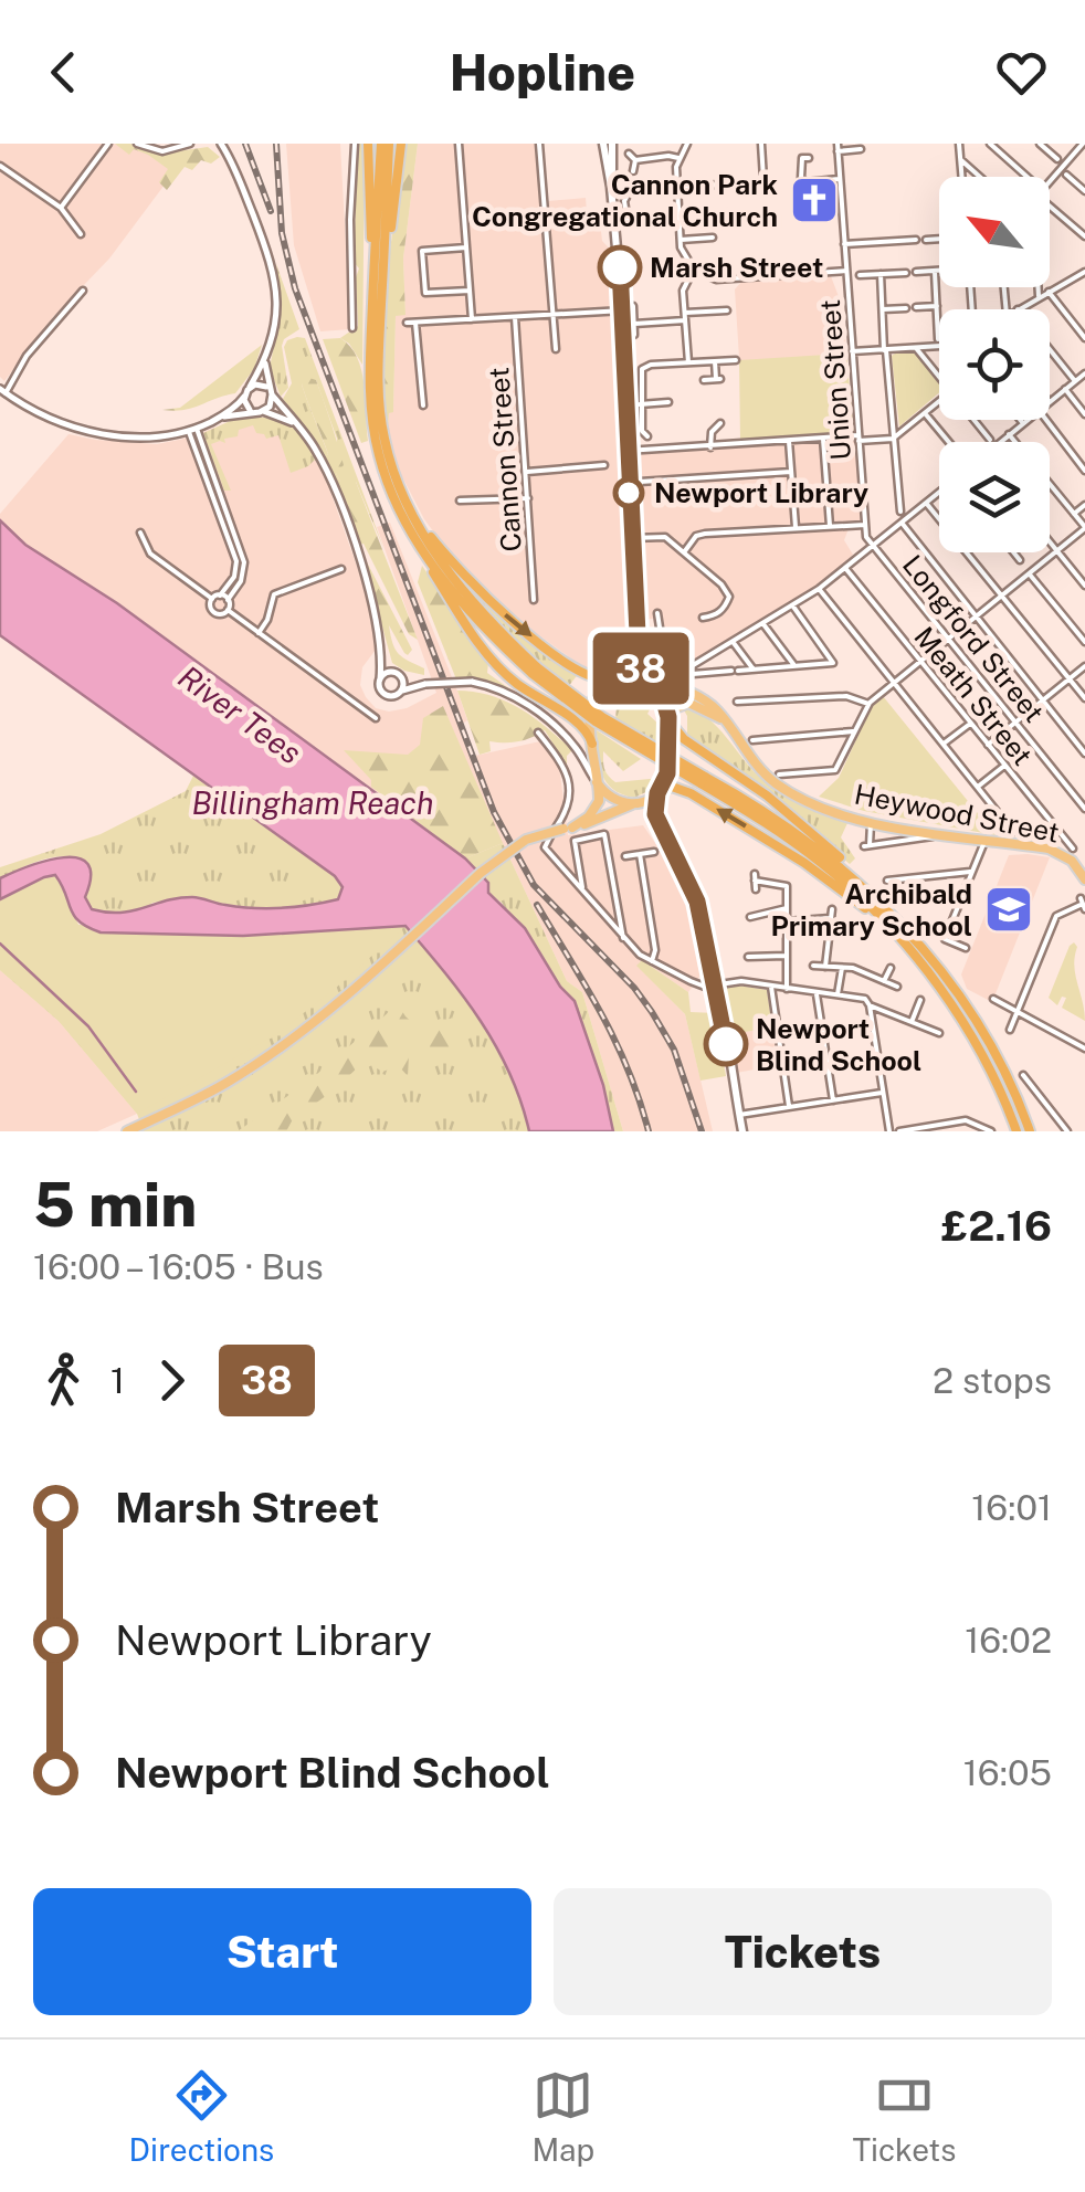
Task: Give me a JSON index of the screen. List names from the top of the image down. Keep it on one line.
{"streets":{"main road":["Heywood Street"],"street":["Union Street","Cannon Street","Longford Street","Meath Street"]},"crossings":[["Union Street","Longford Street"]],"water":["River Tees","Billingham Reach"],"places":{"church":["Cannon Park Congregational Church"],"other":["Marsh Street","Newport Library","Newport Blind School"],"school or university":["Archibald Primary School"]},"lines":["bus line 38"],"north":"top left","page":{"header":"Hopline","on_map":"38","heading":["5 min","16:00 – 16:05 · Bus","£2.16"],"legs":["1","38","2 stops"],"list":[{"name":"Marsh Street","value":"16:01"},{"name":"Newport Library","value":"16:02"},{"name":"Newport Blind School","value":"16:05"}],"buttons":["Start","Tickets"],"tabs":["Directions","Map","Tickets"]}}
